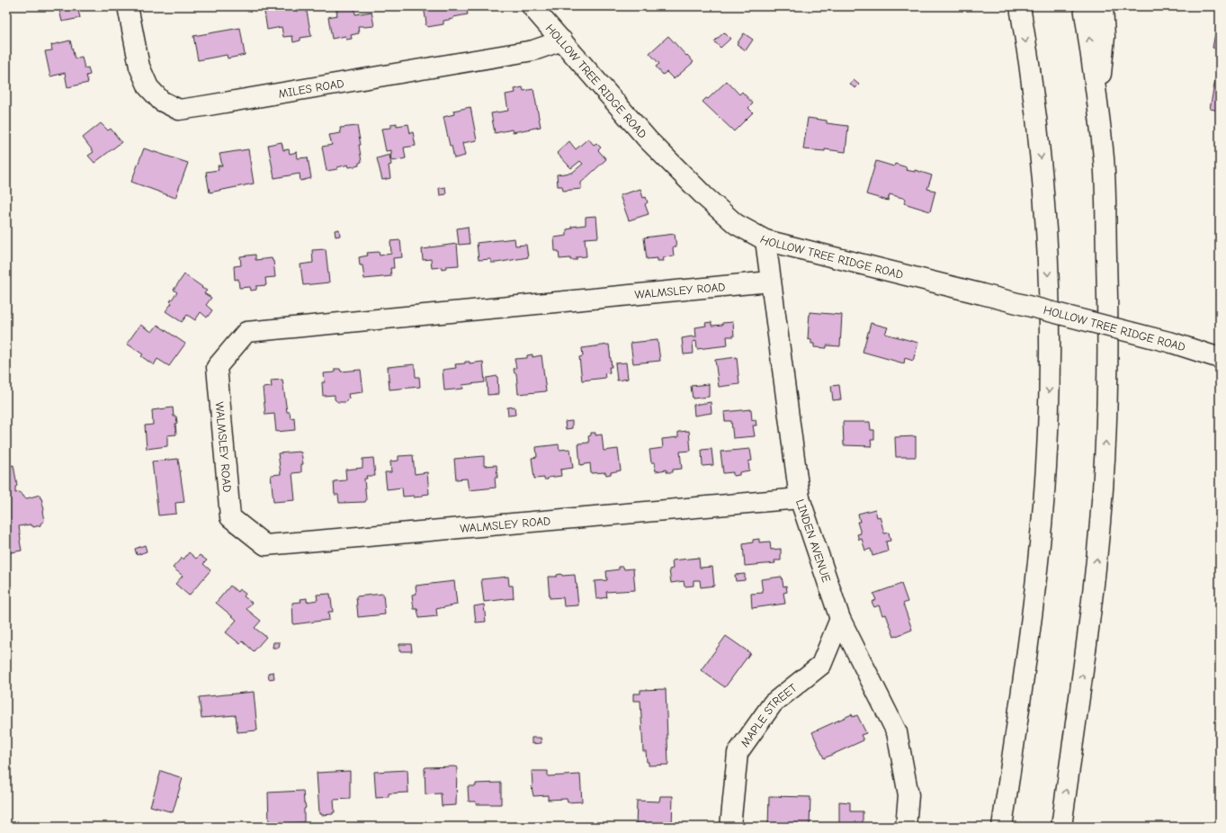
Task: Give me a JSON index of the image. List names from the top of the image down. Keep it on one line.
{"streets":{"main road":["HOLLOW TREE RIDGE ROAD","MILES ROAD","WALMSLEY ROAD","LINDEN AVENUE","MAPLE STREET"]},"crossings":[["HOLLOW TREE RIDGE ROAD","MILES ROAD"],["HOLLOW TREE RIDGE ROAD","LINDEN AVENUE"],["WALMSLEY ROAD","LINDEN AVENUE"],["LINDEN AVENUE","MAPLE STREET"]]}
